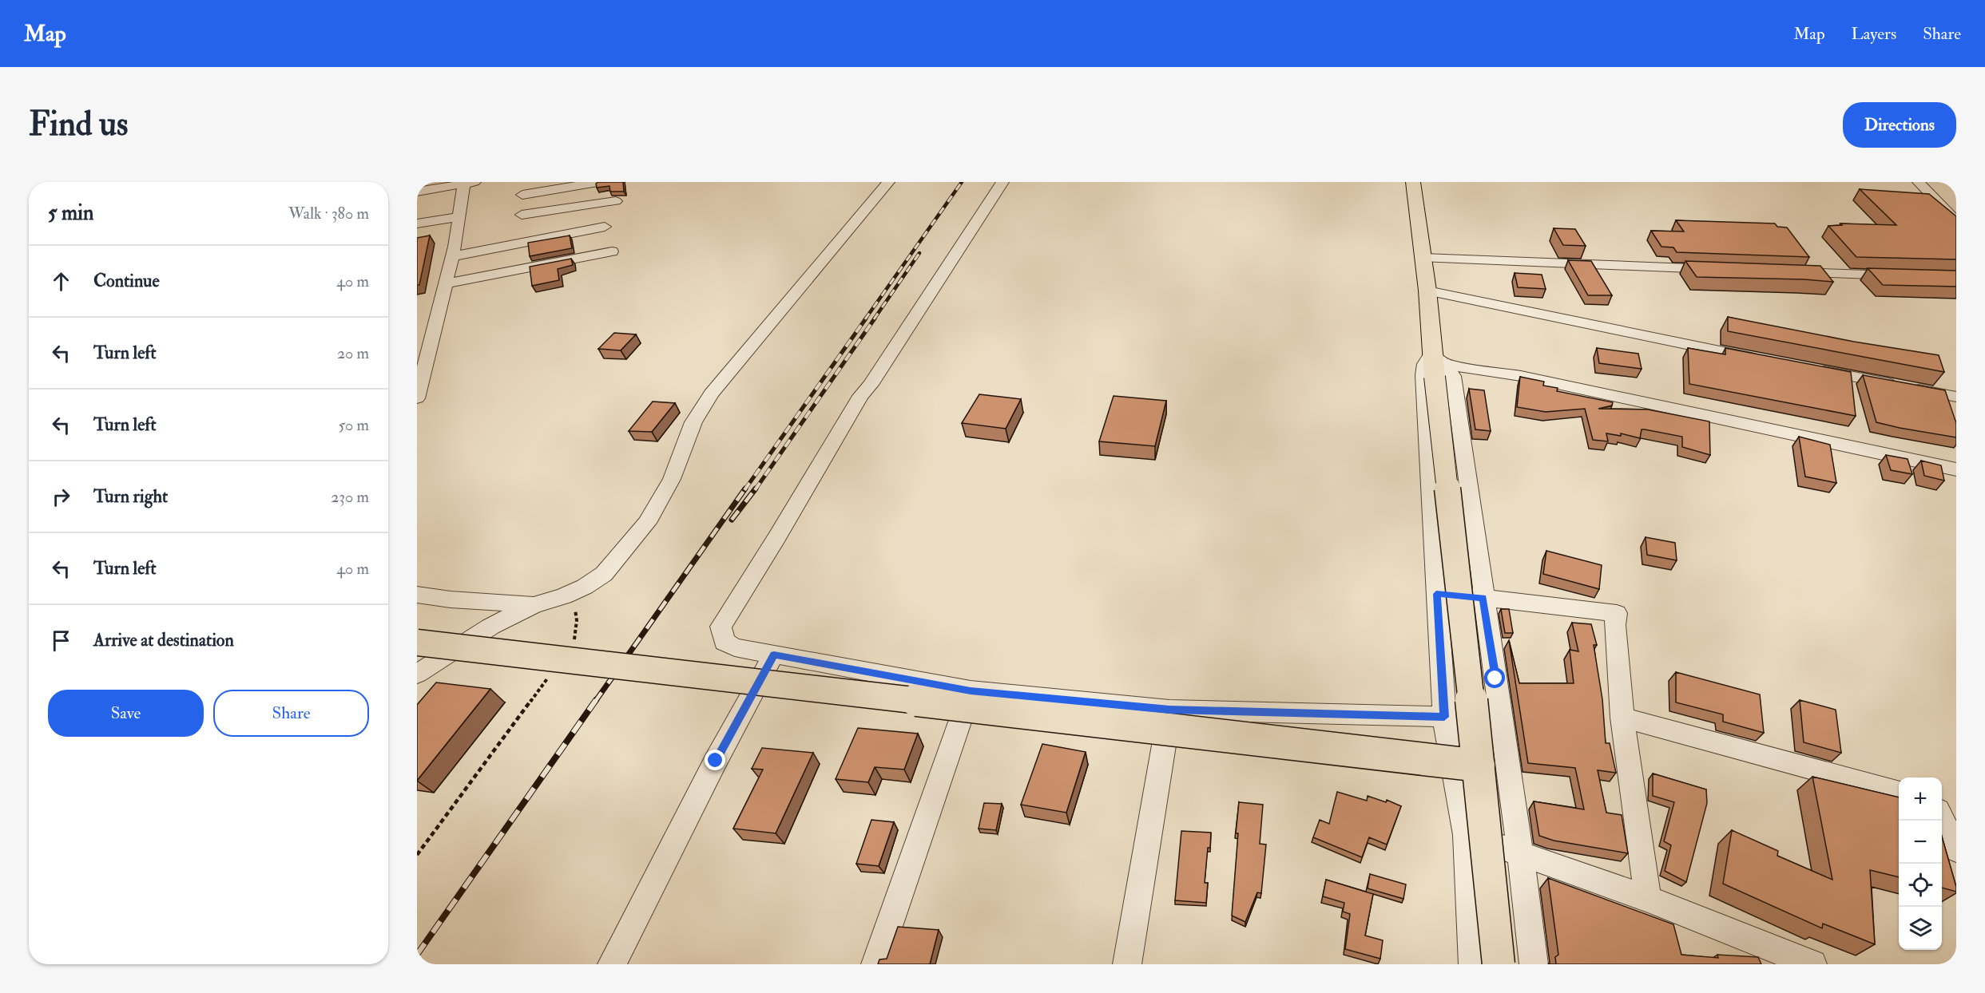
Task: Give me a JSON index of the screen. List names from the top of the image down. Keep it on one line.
{"page":{"header":"Map","nav":["Map","Layers","Share"],"buttons":["Directions",["Save","Share"]],"title":"Find us","heading":["5 min","Walk · 380 m"],"list":[["Continue","40 m"],["Turn left","20 m"],["Turn left","50 m"],["Turn right","230 m"],["Turn left","40 m"],"Arrive at destination"],"map_buttons":["+","−"]}}
